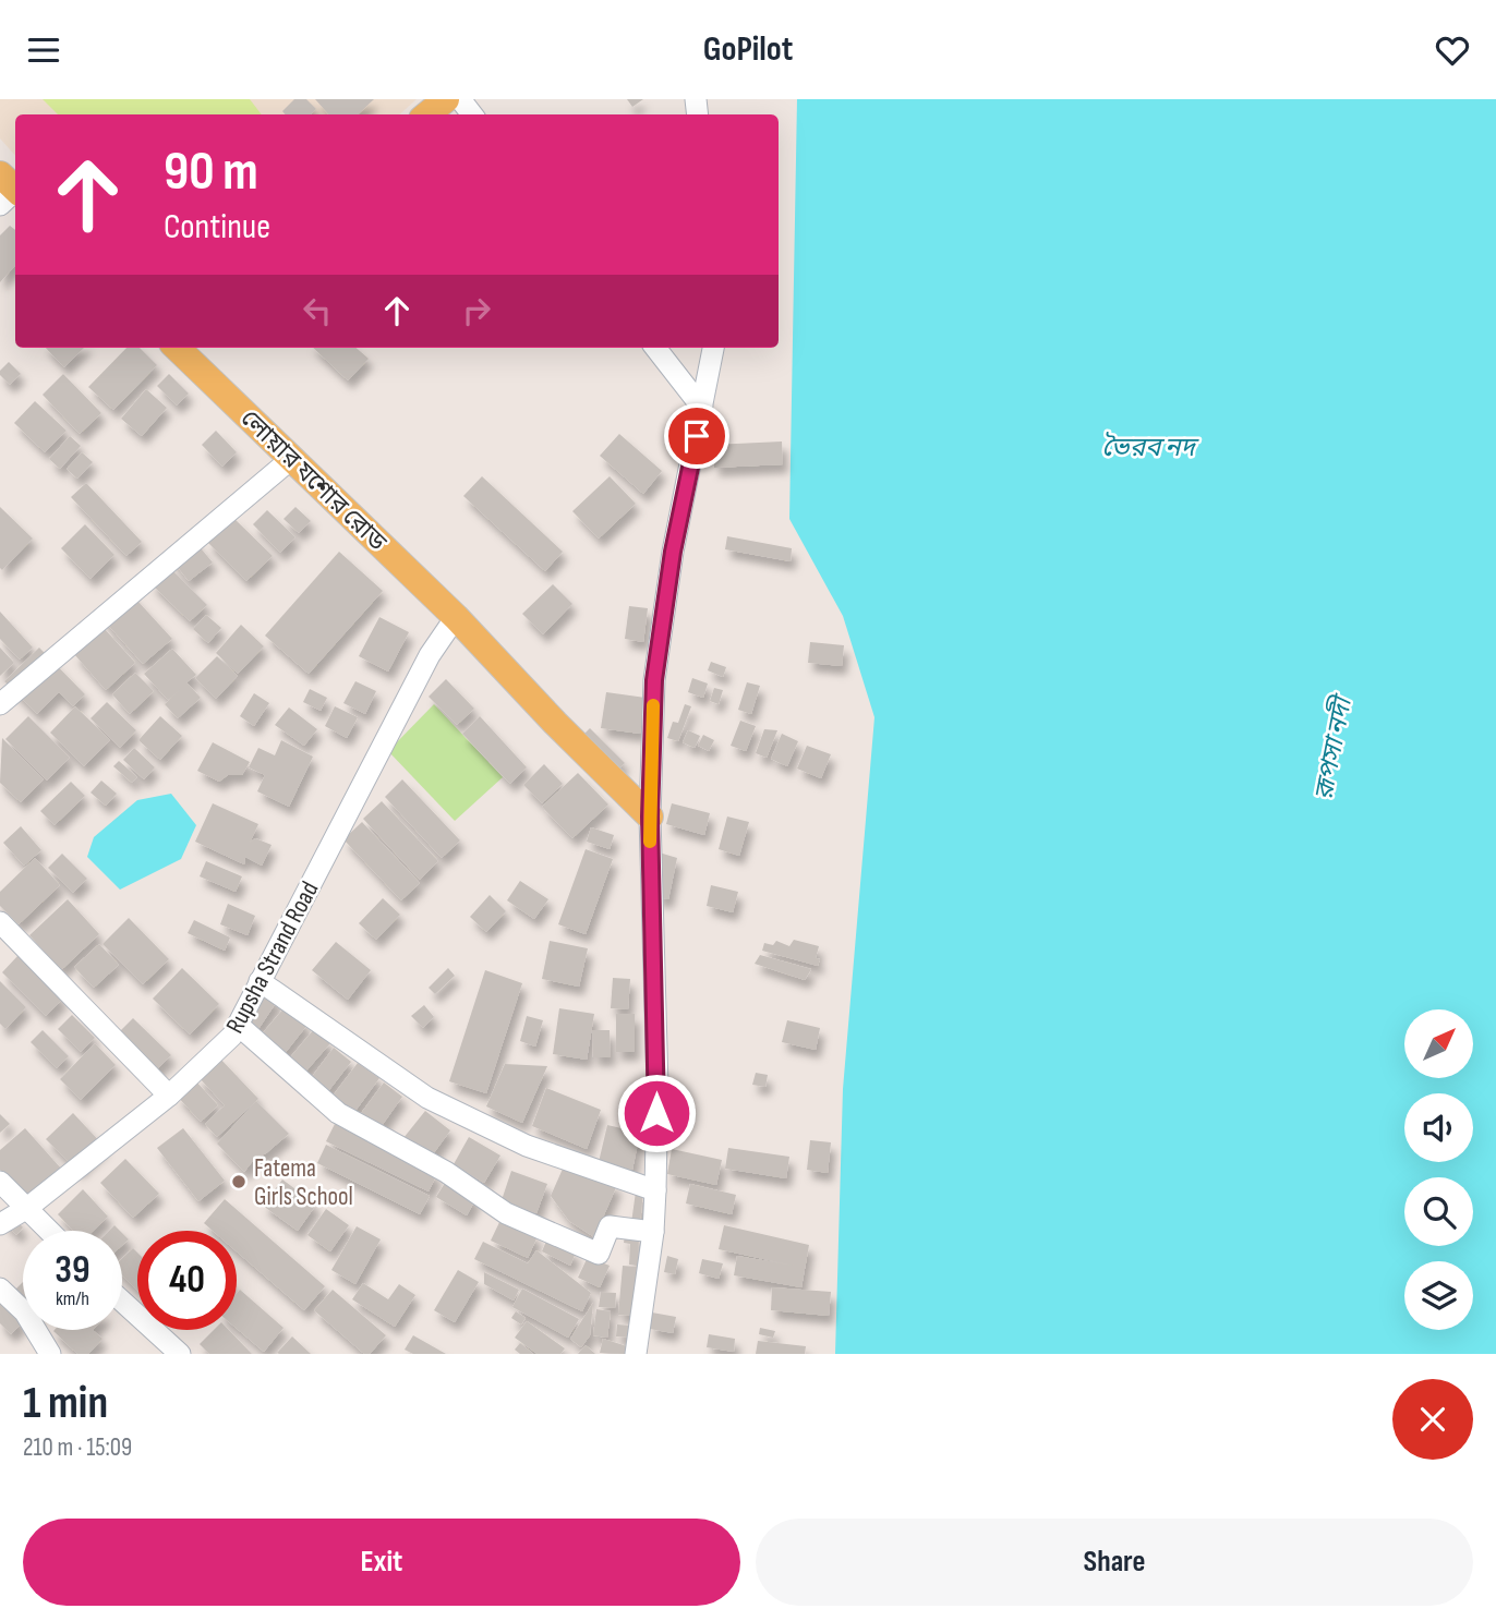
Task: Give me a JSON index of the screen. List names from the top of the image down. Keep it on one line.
{"streets":{"main road":["লোয়ার যশোর রোড"],"street":["Rupsha Strand Road"]},"crossings":[["লোয়ার যশোর রোড","Rupsha Strand Road"]],"water":["ভৈরব নদ","রূপসা নদী"],"places":["Fatema Girls School"],"north":"top right","page":{"header":"GoPilot","turn":["90 m","Continue"],"speed":"39 km/h","limit":"40","heading":["1 min","210 m · 15:09"],"buttons":["Exit","Share"]}}
